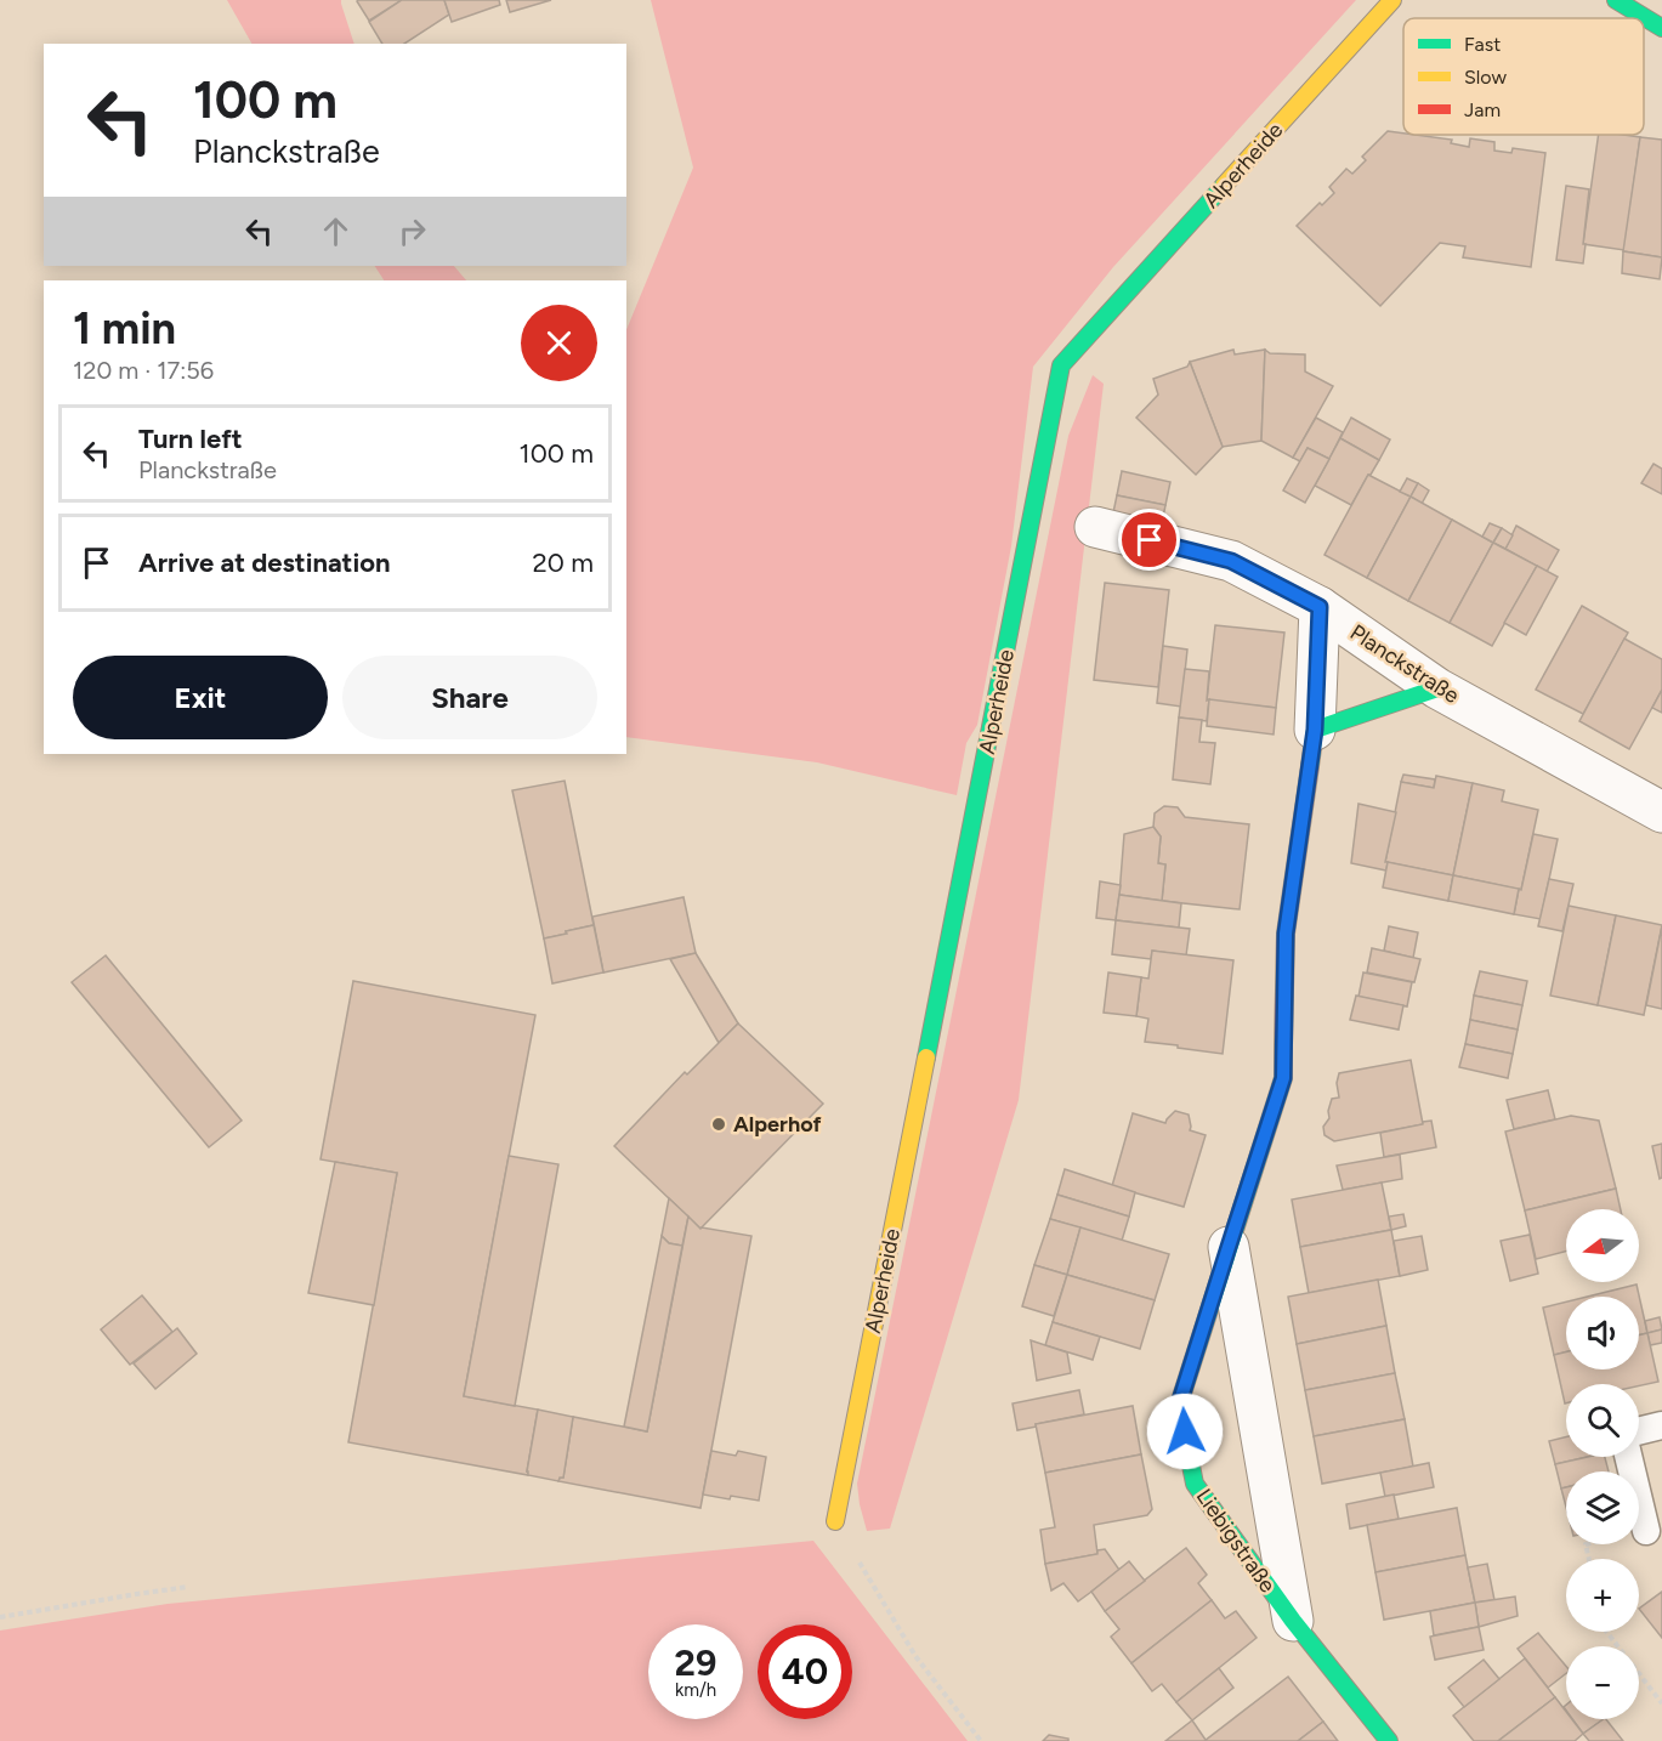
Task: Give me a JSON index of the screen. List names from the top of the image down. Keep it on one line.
{"streets":{"street":["Alperheide","Planckstraße","Liebigstraße"]},"crossings":[["Planckstraße","Liebigstraße"]],"places":["Alperhof"],"legend":["Fast","Slow","Jam"],"north":"left","page":{"turn":["100 m","Planckstraße"],"heading":["1 min","120 m · 17:56"],"list":[{"name":"Turn left","note":"Planckstraße","value":"100 m"},{"name":"Arrive at destination","value":"20 m"}],"buttons":["Exit","Share"],"map_buttons":["+","−"],"speed":"29 km/h","limit":"40"}}
